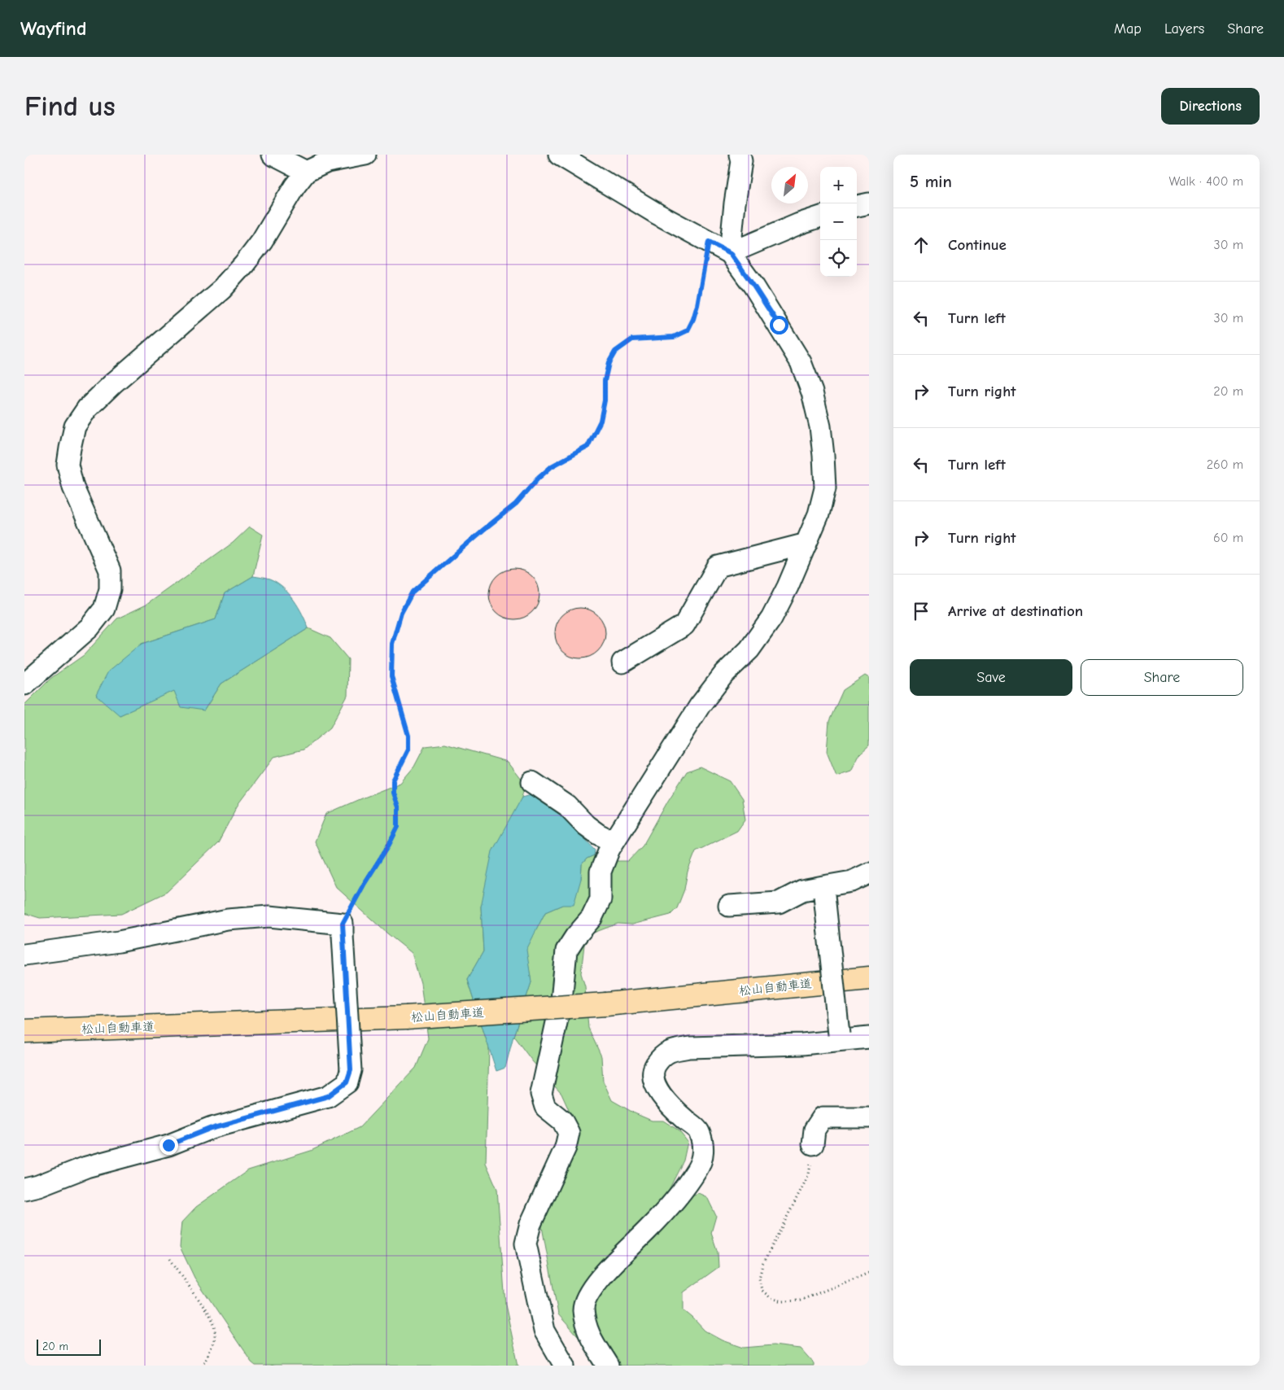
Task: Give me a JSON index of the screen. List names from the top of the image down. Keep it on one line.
{"streets":{"highway":["松山自動車道"]},"scale_bar":"20 m","north":"top right","page":{"header":"Wayfind","nav":["Map","Layers","Share"],"buttons":["Directions",["Save","Share"]],"title":"Find us","heading":["5 min","Walk · 400 m"],"map_buttons":["+","−"],"list":[["Continue","30 m"],["Turn left","30 m"],["Turn right","20 m"],["Turn left","260 m"],["Turn right","60 m"],"Arrive at destination"],"scale":"20 m"}}
